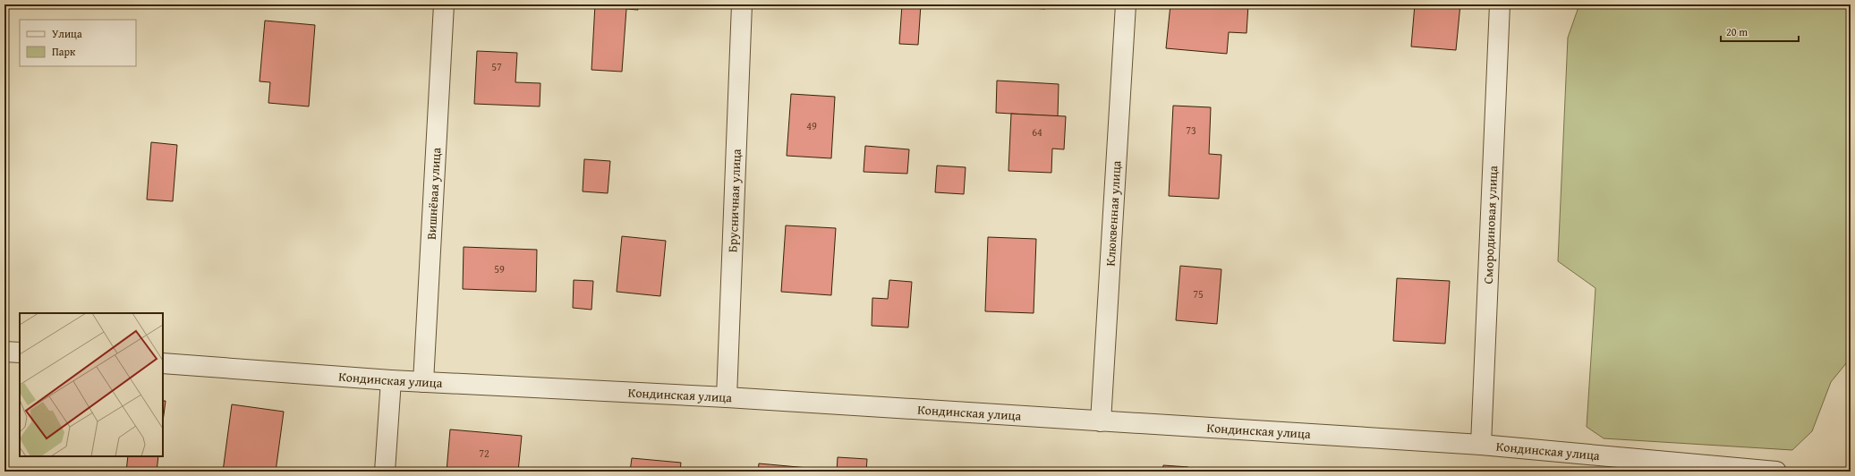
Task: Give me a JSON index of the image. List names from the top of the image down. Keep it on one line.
{"streets":{"street":["Вишнёвая улица","Брусничная улица","Клюквенная улица","Смородиновая улица","Кондинская улица"]},"crossings":[["Вишнёвая улица","Кондинская улица"],["Брусничная улица","Кондинская улица"],["Клюквенная улица","Кондинская улица"],["Смородиновая улица","Кондинская улица"]],"house_numbers":["57","49","73","64","59","75","72"],"legend":["Улица","Парк"],"scale_bar":"20 m"}
